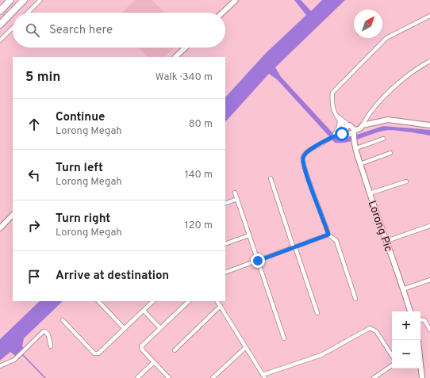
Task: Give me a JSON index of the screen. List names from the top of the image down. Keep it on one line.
{"streets":{"street":["Lorong Pic"]},"north":"top right","page":{"search":"Search here","heading":["5 min","Walk · 340 m"],"list":[["Continue","Lorong Megah","80 m"],["Turn left","Lorong Megah","140 m"],["Turn right","Lorong Megah","120 m"],"Arrive at destination"],"map_buttons":["+","−"]}}
